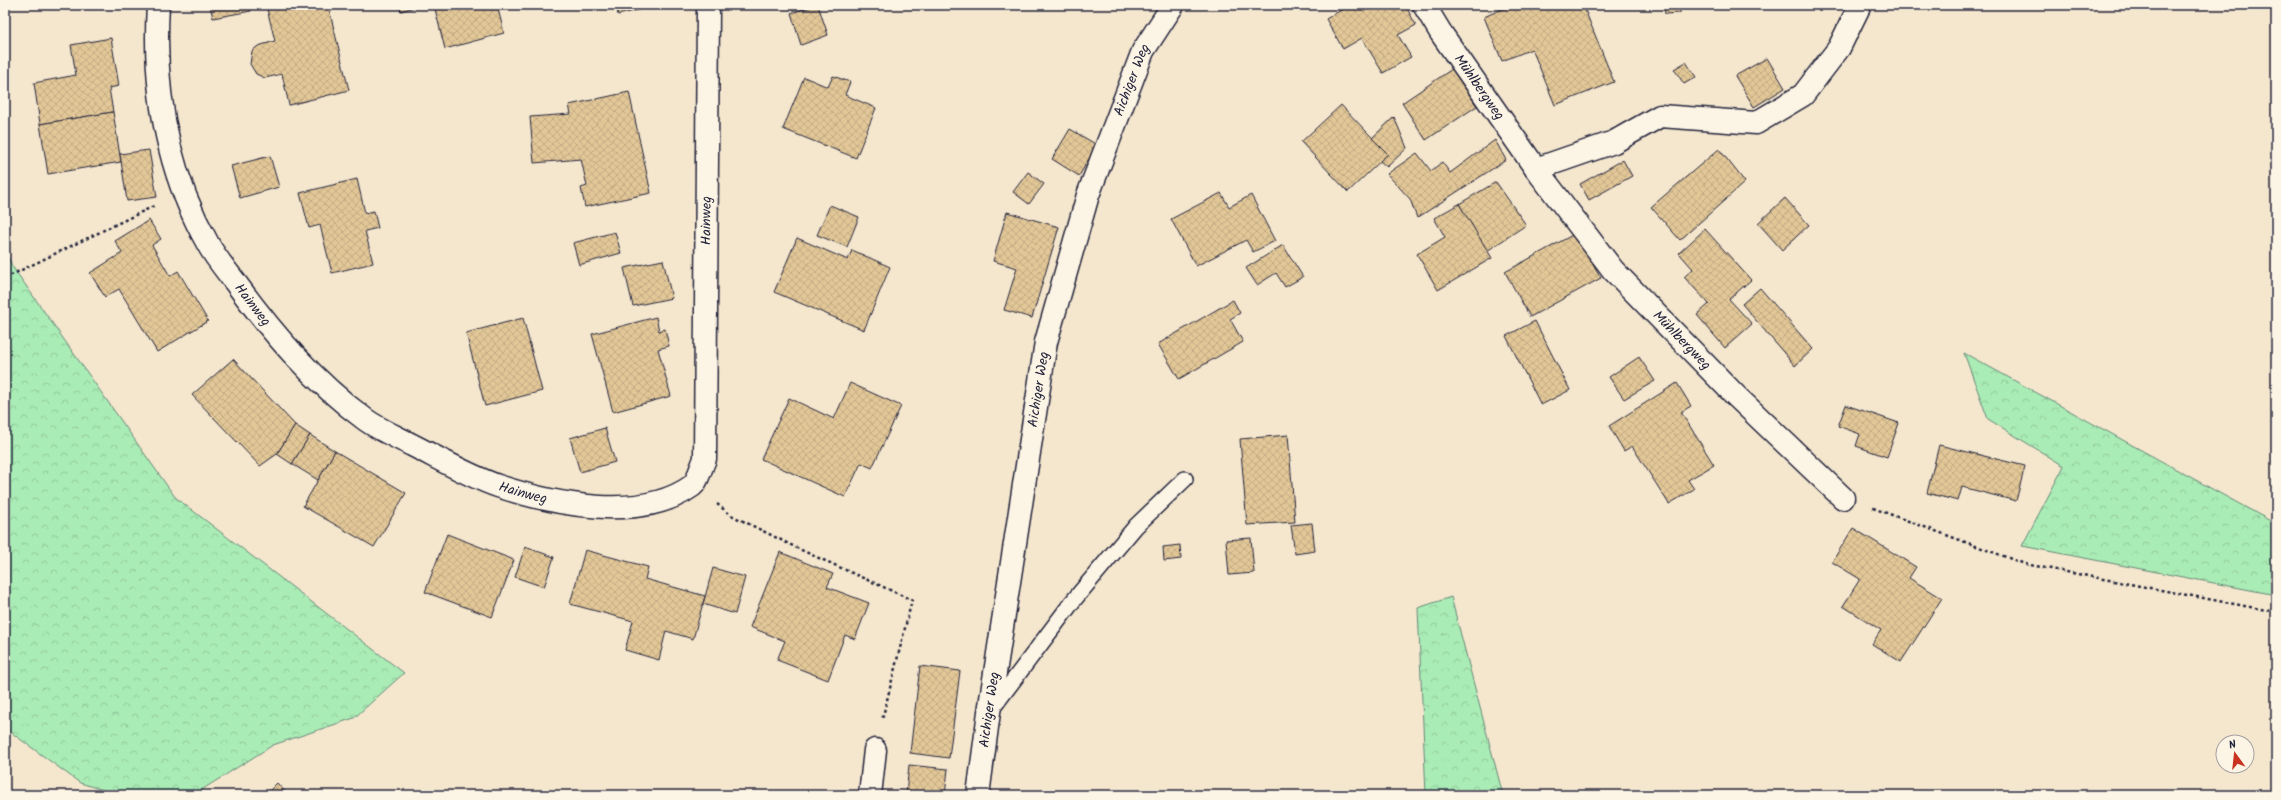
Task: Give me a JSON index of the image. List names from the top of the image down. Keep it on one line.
{"streets":{"street":["Aichiger Weg","Mühlbergweg","Hainweg"]},"north":"top"}
